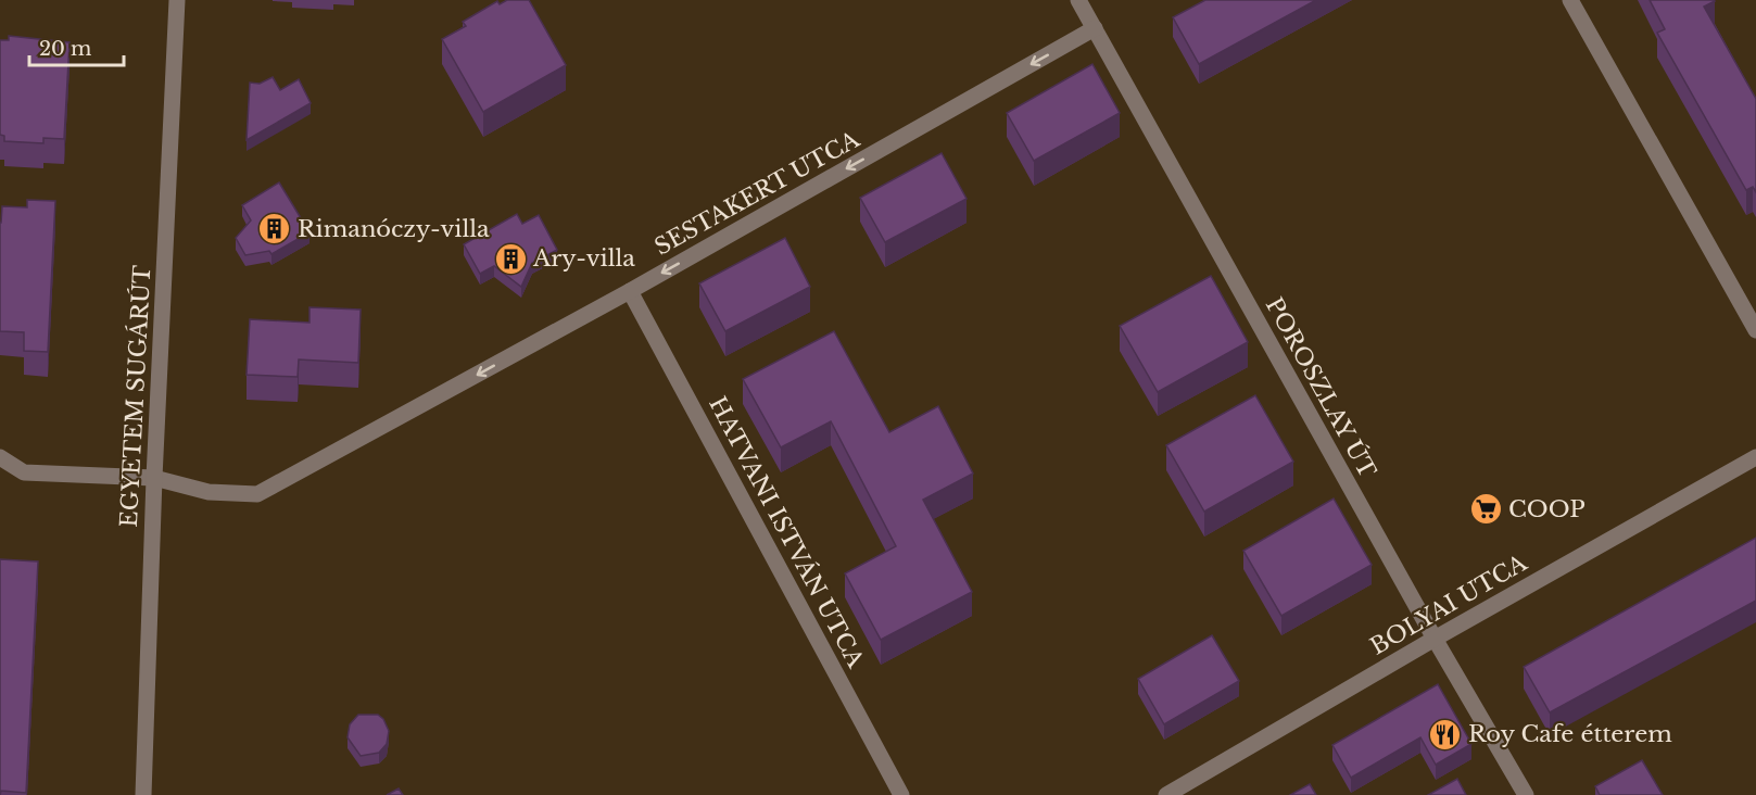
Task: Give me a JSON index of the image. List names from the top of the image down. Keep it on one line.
{"streets":{"street":["SESTAKERT UTCA","POROSZLAY ÚT","EGYETEM SUGÁRÚT","HATVANI ISTVÁN UTCA","BOLYAI UTCA"]},"crossings":[["SESTAKERT UTCA","POROSZLAY ÚT"],["SESTAKERT UTCA","EGYETEM SUGÁRÚT"],["SESTAKERT UTCA","HATVANI ISTVÁN UTCA"],["POROSZLAY ÚT","BOLYAI UTCA"]],"one_way":["SESTAKERT UTCA"],"places":{"building":["Rimanóczy-villa","Ary-villa"],"supermarket":["COOP"],"restaurant":["Roy Cafe étterem"]},"scale_bar":"20 m"}
